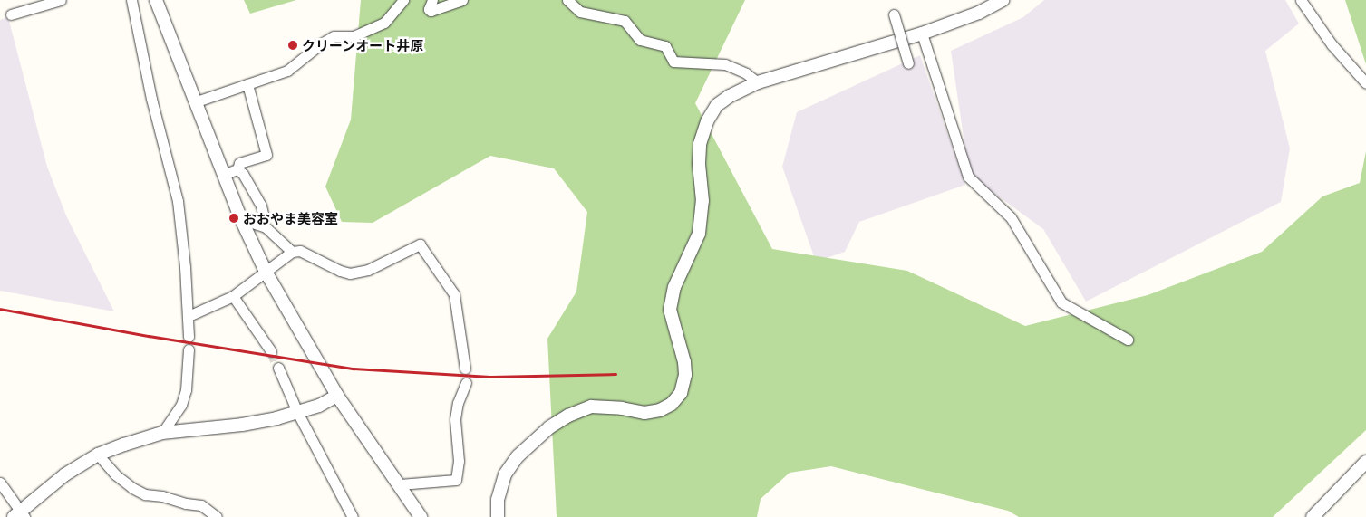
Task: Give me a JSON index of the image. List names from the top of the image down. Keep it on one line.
{"places":["クリーンオート井原","おおやま美容室"]}
